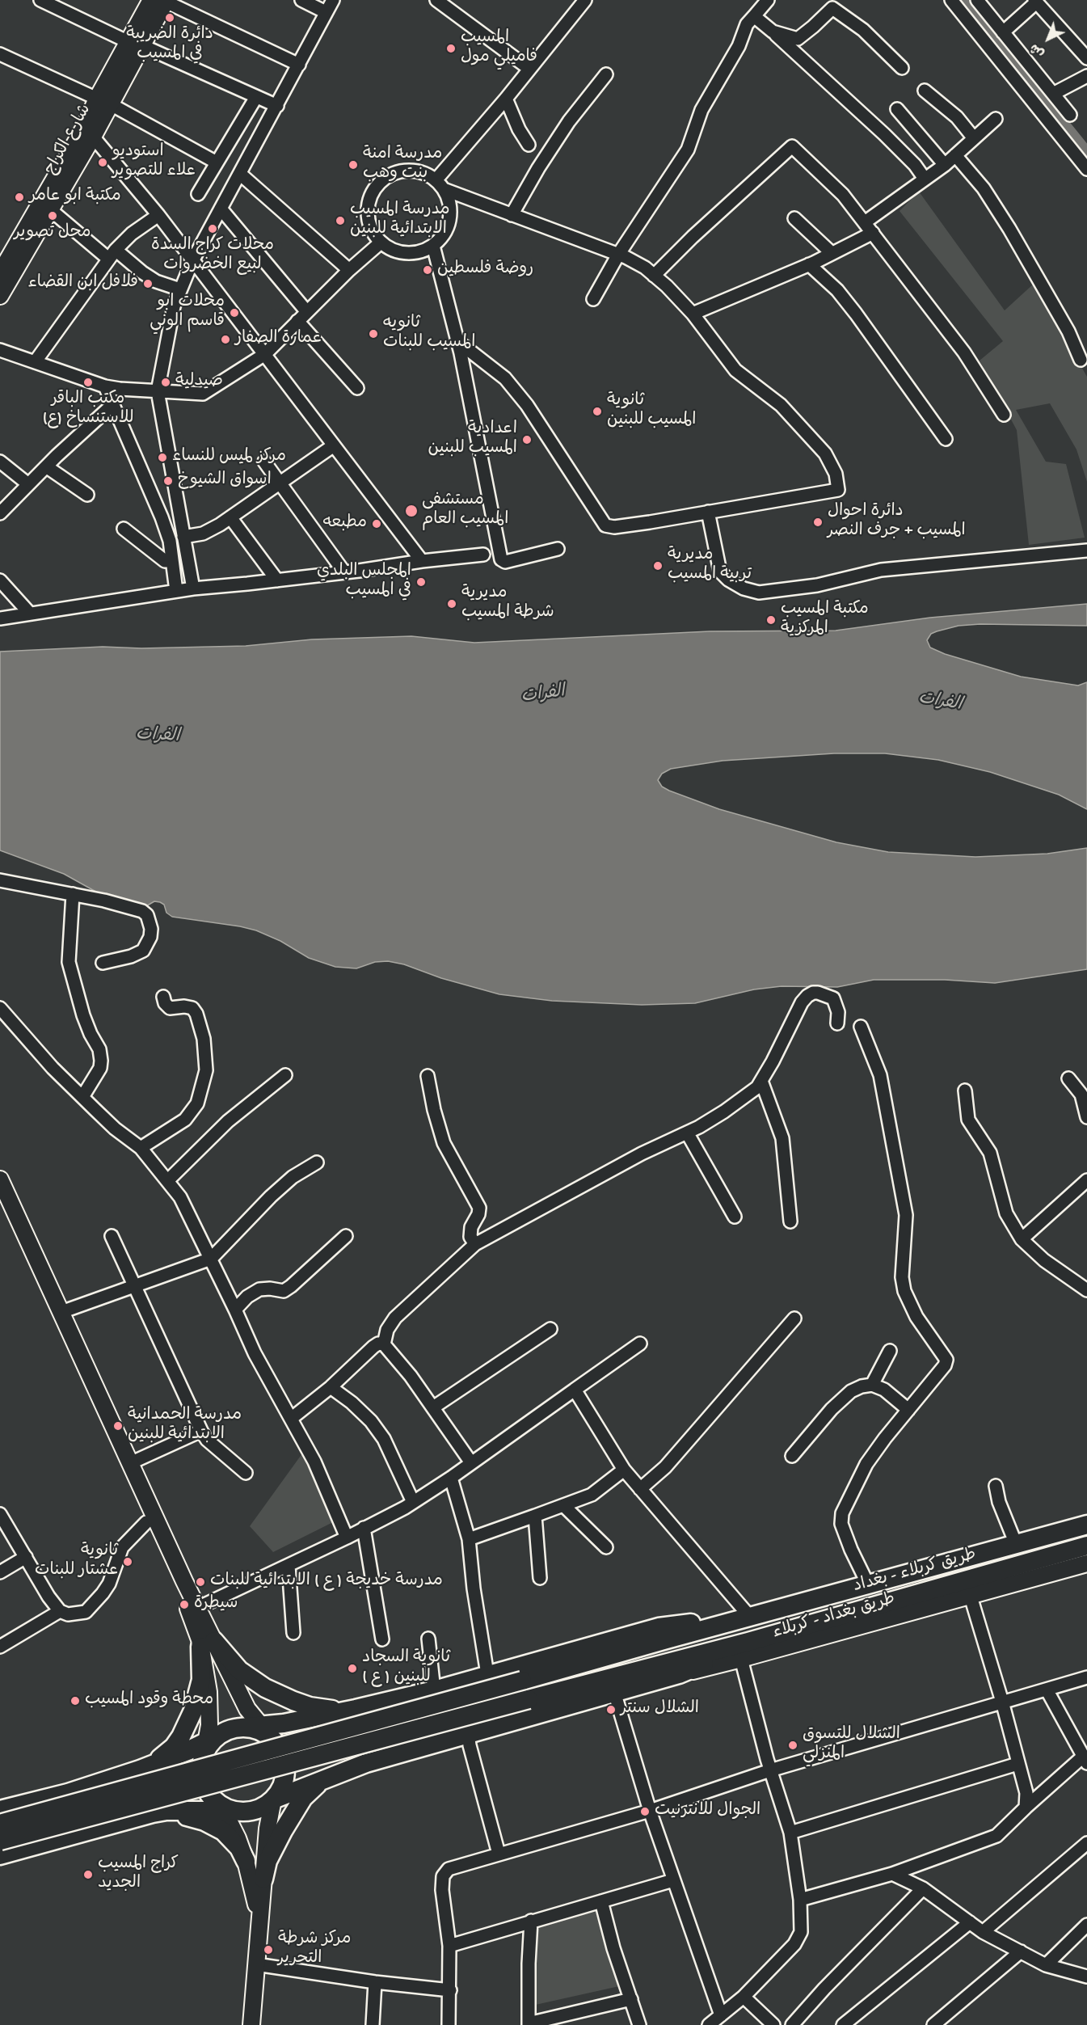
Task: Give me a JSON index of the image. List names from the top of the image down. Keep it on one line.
{"streets":{"highway":["طريق كربلاء - بغداد","طريق بغداد - كربلاء"],"main road":["شارع الكراج"]},"water":["الفرات"],"places":["دائرة الضريبة في المسيب","المسيب فاميلي مول","استوديو علاء للتصوير","مدرسة امنة بنت وهب","مكتبة ابو عامر","محل تصوير","مدرسة المسيب الابتدائية للبنين","محلات كراج السدة لبيع الخضروات","روضة فلسطين","فلافل ابن القضاء","محلات ابو قاسم الوني","ثانويه المسيب للبنات","عمارة الصفار","مكتب الباقر (ع) للاستنساخ","صيدلية","ثانوية المسيب للبنين","اعدادية المسيب للبنين","مركز لميس للنساء","اسواق الشيوخ","مستشفى المسيب العام","دائرة احوال المسيب + جرف النصر","مطبعه","مديرية تربية المسيب","المجلس البلدي في المسيب","مديرية شرطة المسيب","مكتبة المسيب المركزية","مدرسة الحمدانية الابتدائية للبنين","ثانوية عشتار للبنات","مدرسة خديجة ( ع ) الابتدائية للبنات","سيطرة","ثانوية السجاد ( ع ) للبنين","محطة وقود المسيب","الشلال سنتر","الشلال للتسوق المنزلي","الجوال للانترنيت","كراج المسيب الجديد","مركز شرطة التحرير"],"north":"bottom left"}
